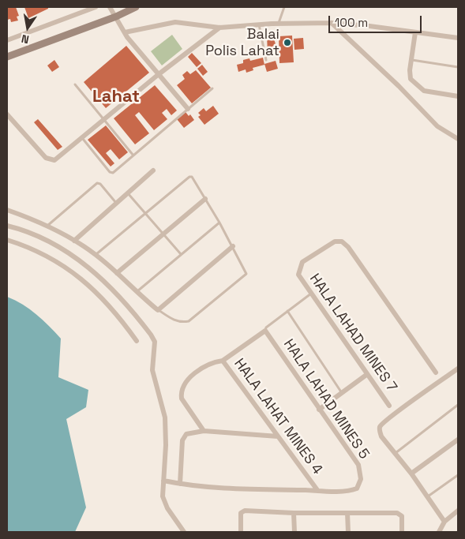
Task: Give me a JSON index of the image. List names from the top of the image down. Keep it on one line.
{"streets":{"street":["HALA LAHAD MINES 7","HALA LAHAD MINES 5","HALA LAHAT MINES 4"]},"crossings":[["HALA LAHAD MINES 5","HALA LAHAT MINES 4"]],"districts":["Lahat"],"places":["Balai Polis Lahat"],"scale_bar":"100 m","north":"bottom"}
